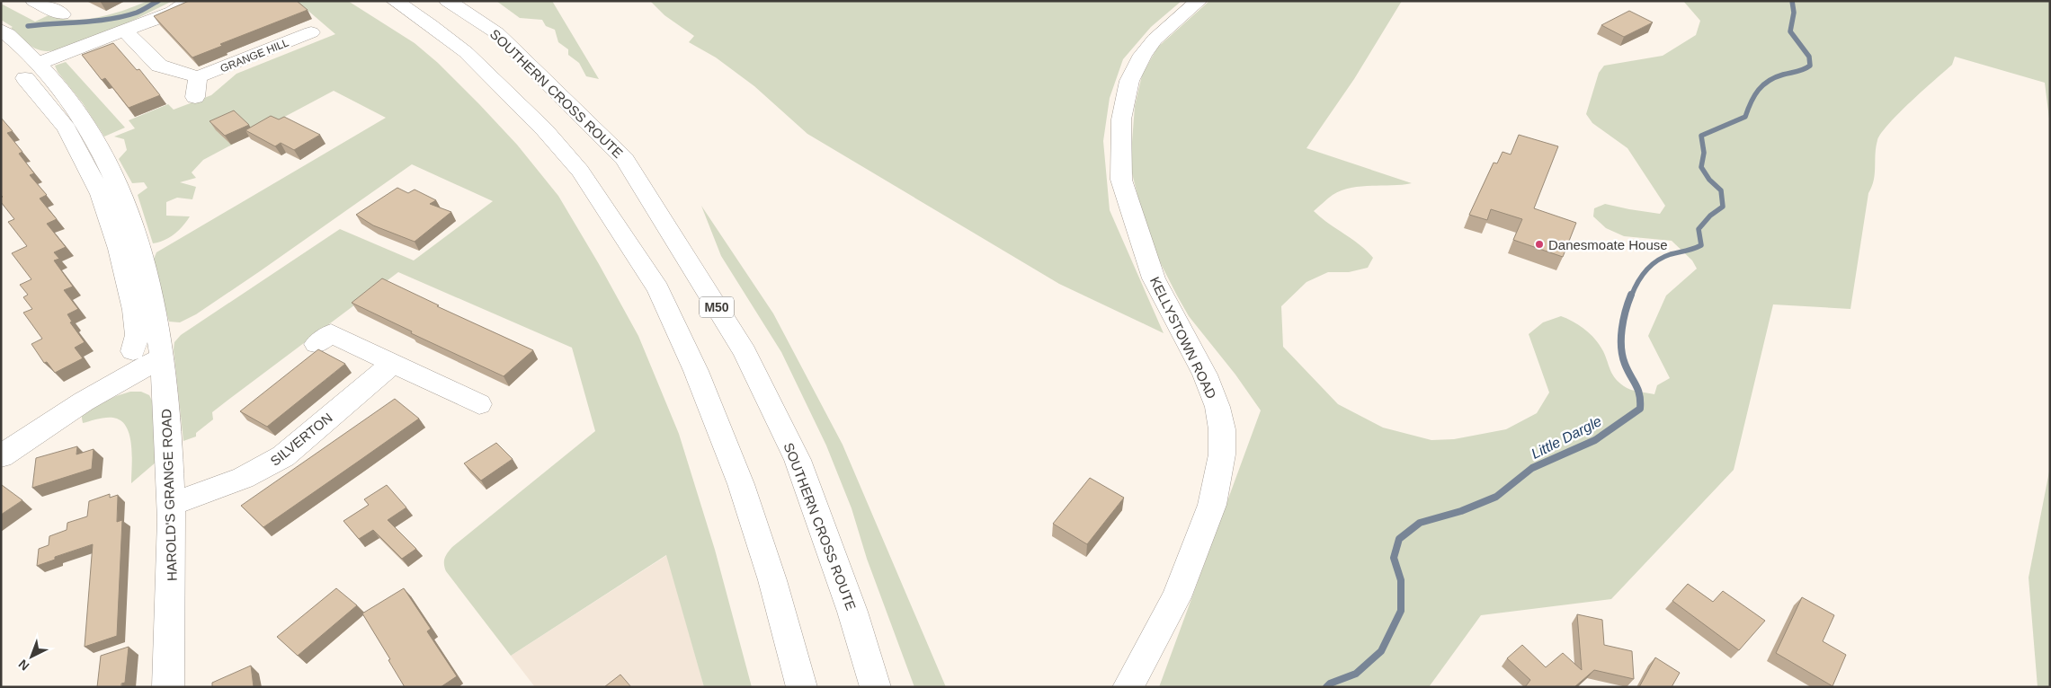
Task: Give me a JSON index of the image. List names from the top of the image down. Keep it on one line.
{"streets":{"main road":["GRANGE HILL","SOUTHERN CROSS ROUTE","M50","KELLYSTOWN ROAD","SILVERTON","HAROLD'S GRANGE ROAD"]},"crossings":[["SILVERTON","HAROLD'S GRANGE ROAD"]],"water":["Little Dargle"],"places":["Danesmoate House"],"north":"bottom left"}
